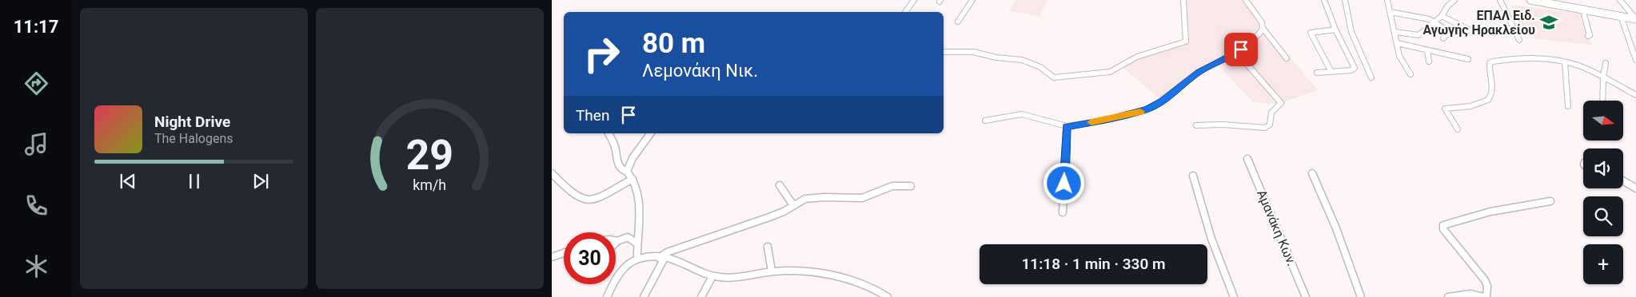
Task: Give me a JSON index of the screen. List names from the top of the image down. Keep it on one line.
{"streets":{"street":["Αμανάκη Κων."]},"places":{"school or university":["ΕΠΑΛ Ειδ. Αγωγής Ηρακλείου"]},"north":"right","page":{"tabs":"11:17","turn":["80 m","Λεμονάκη Νικ."],"then":"Then","map_buttons":"+","song":["Night Drive","The Halogens"],"limit":"30","trip":"11:18 · 1 min · 330 m","gauge":["29","km/h"]}}
